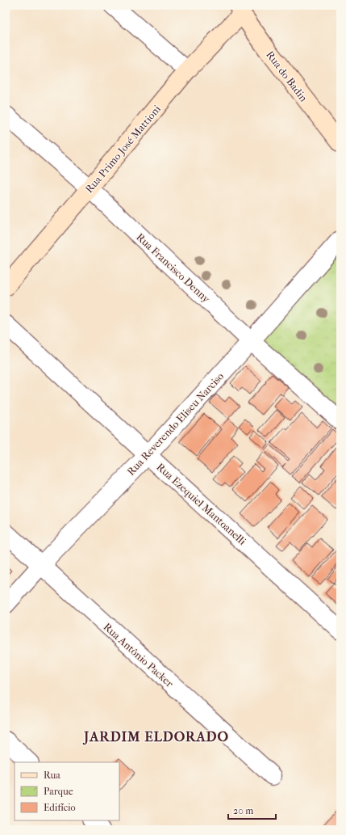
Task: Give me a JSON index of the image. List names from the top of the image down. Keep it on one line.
{"streets":{"street":["Rua do Badin","Rua Primo José Mattioni","Rua Francisco Denny","Rua Reverendo Eliseu Narciso","Rua Ezequiel Mantoanelli","Rua Antônio Packer"]},"crossings":[["Rua do Badin","Rua Primo José Mattioni"],["Rua Primo José Mattioni","Rua Francisco Denny"],["Rua Francisco Denny","Rua Reverendo Eliseu Narciso"],["Rua Reverendo Eliseu Narciso","Rua Ezequiel Mantoanelli"],["Rua Reverendo Eliseu Narciso","Rua Antônio Packer"]],"districts":["JARDIM ELDORADO"],"legend":["Rua","Parque","Edifício"],"scale_bar":"20 m"}
